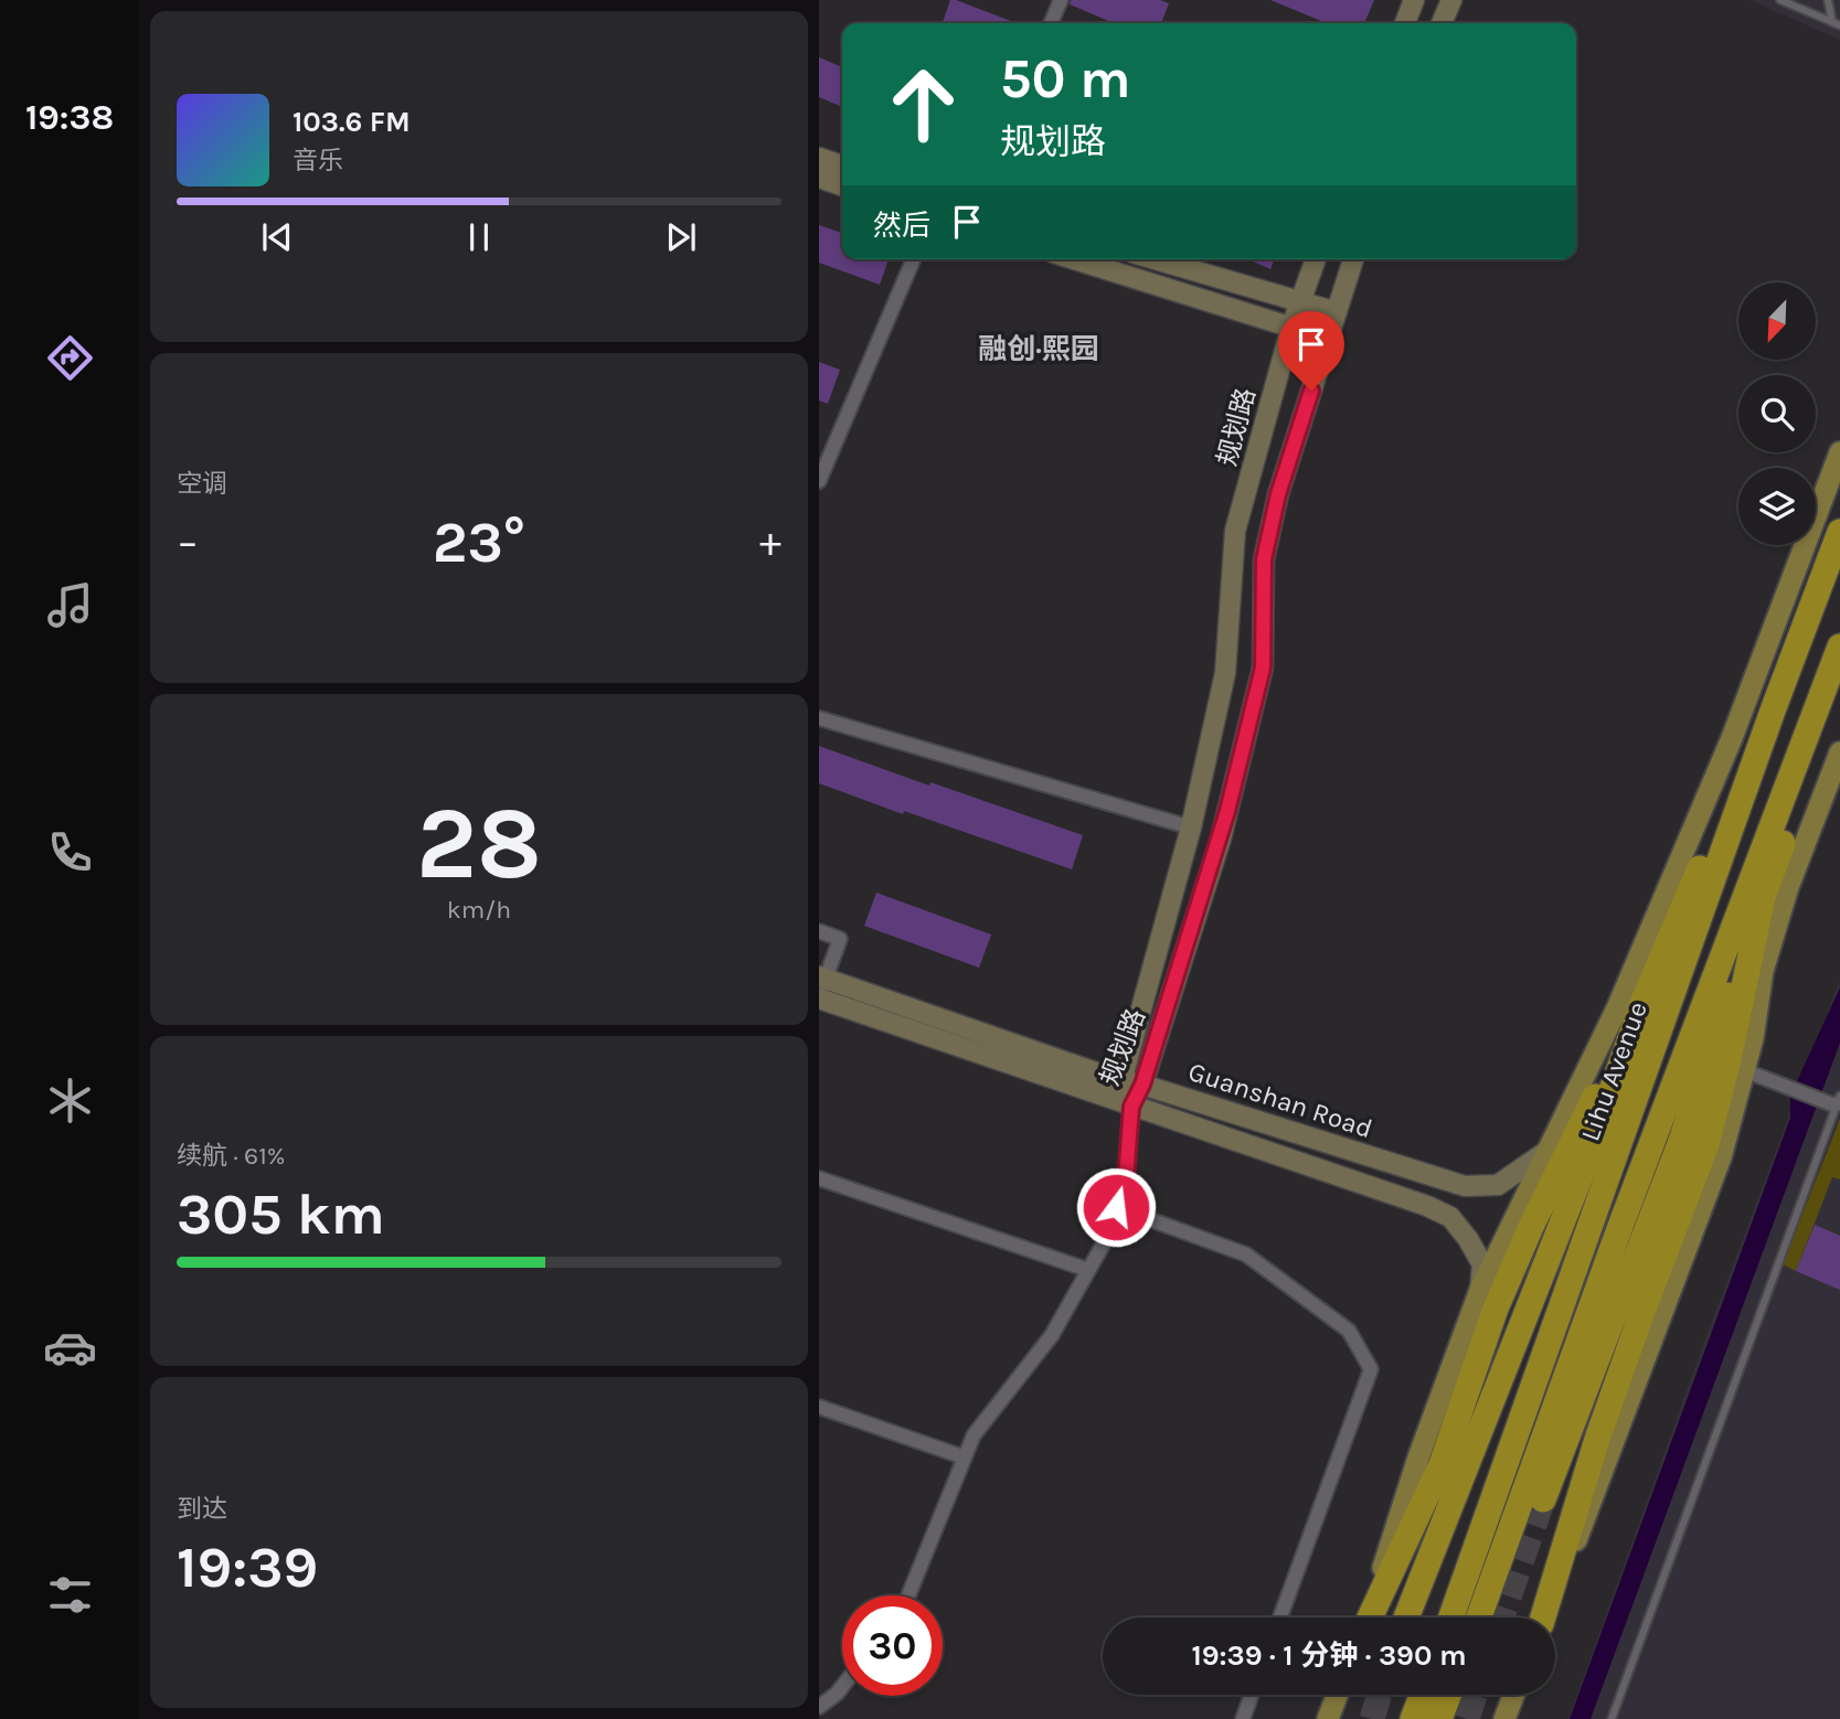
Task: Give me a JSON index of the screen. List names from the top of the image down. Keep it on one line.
{"streets":{"highway":["Lihu Avenue"],"street":["规划路","Guanshan Road"]},"crossings":[["规划路","Guanshan Road"]],"districts":["融创·熙园"],"north":"bottom left","page":{"tabs":"19:38","turn":["50 m","规划路"],"song":["103.6 FM","音乐"],"then":"然后","tile":["空调",["28","km/h"],["续航 · 61%","305 km"],["到达","19:39"]],"heat":["−","23°","+"],"limit":"30","trip":"19:39 · 1 分钟 · 390 m"}}
